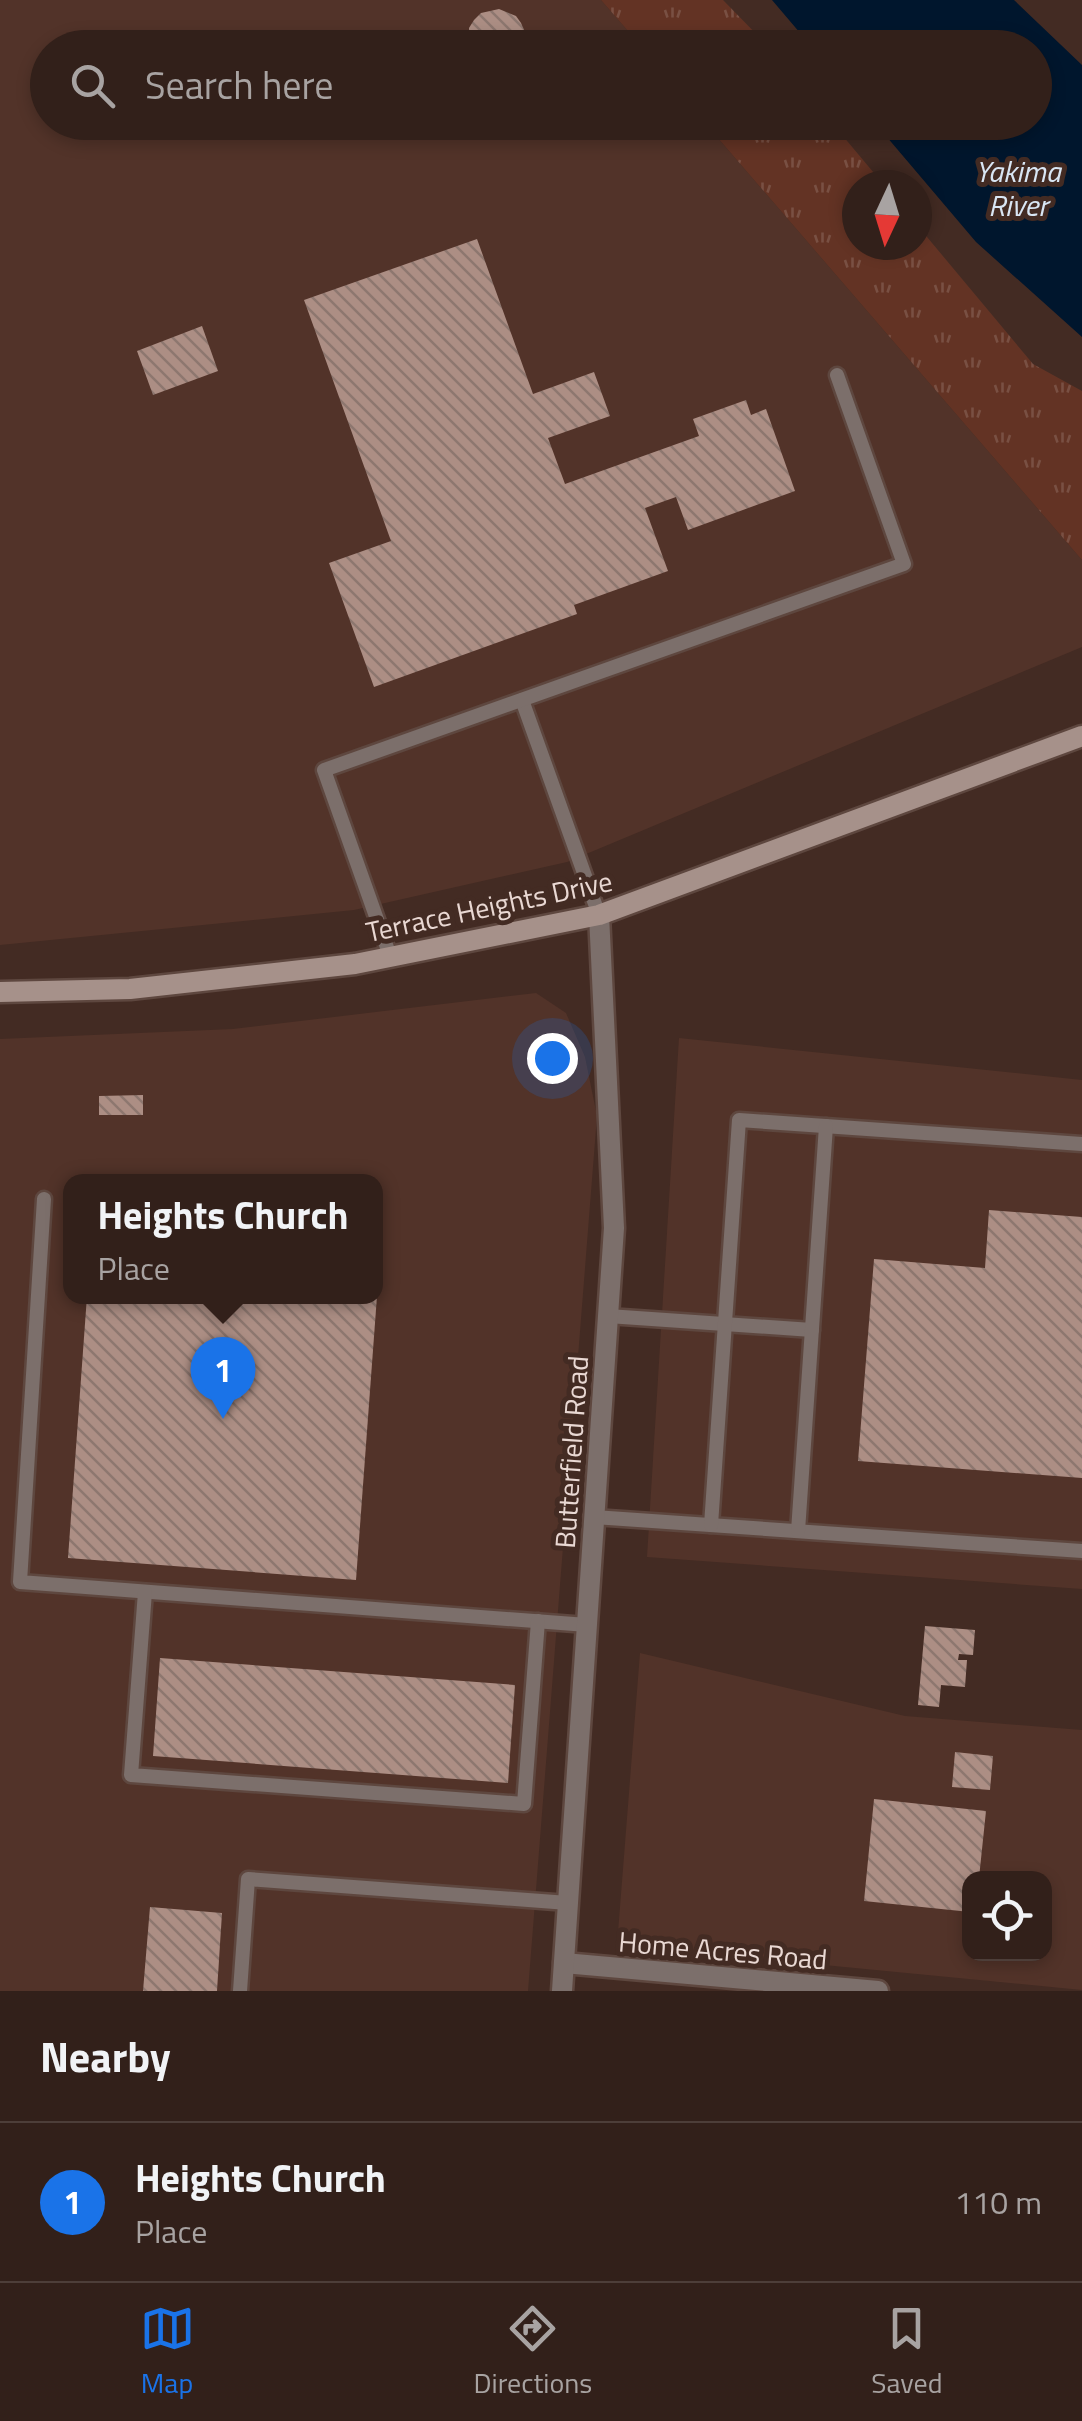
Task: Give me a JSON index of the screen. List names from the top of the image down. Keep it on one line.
{"streets":{"main road":["Terrace Heights Drive"],"street":["Butterfield Road","Home Acres Road"]},"crossings":[["Terrace Heights Drive","Butterfield Road"],["Butterfield Road","Home Acres Road"]],"water":["Yakima River"],"north":"bottom","page":{"search":"Search here","popup":["Heights Church","Place"],"pins":"1","heading":"Nearby","list":[{"mark":"1","name":"Heights Church","note":"Place","value":"110 m"}],"nav":["Map","Directions","Saved"]}}
